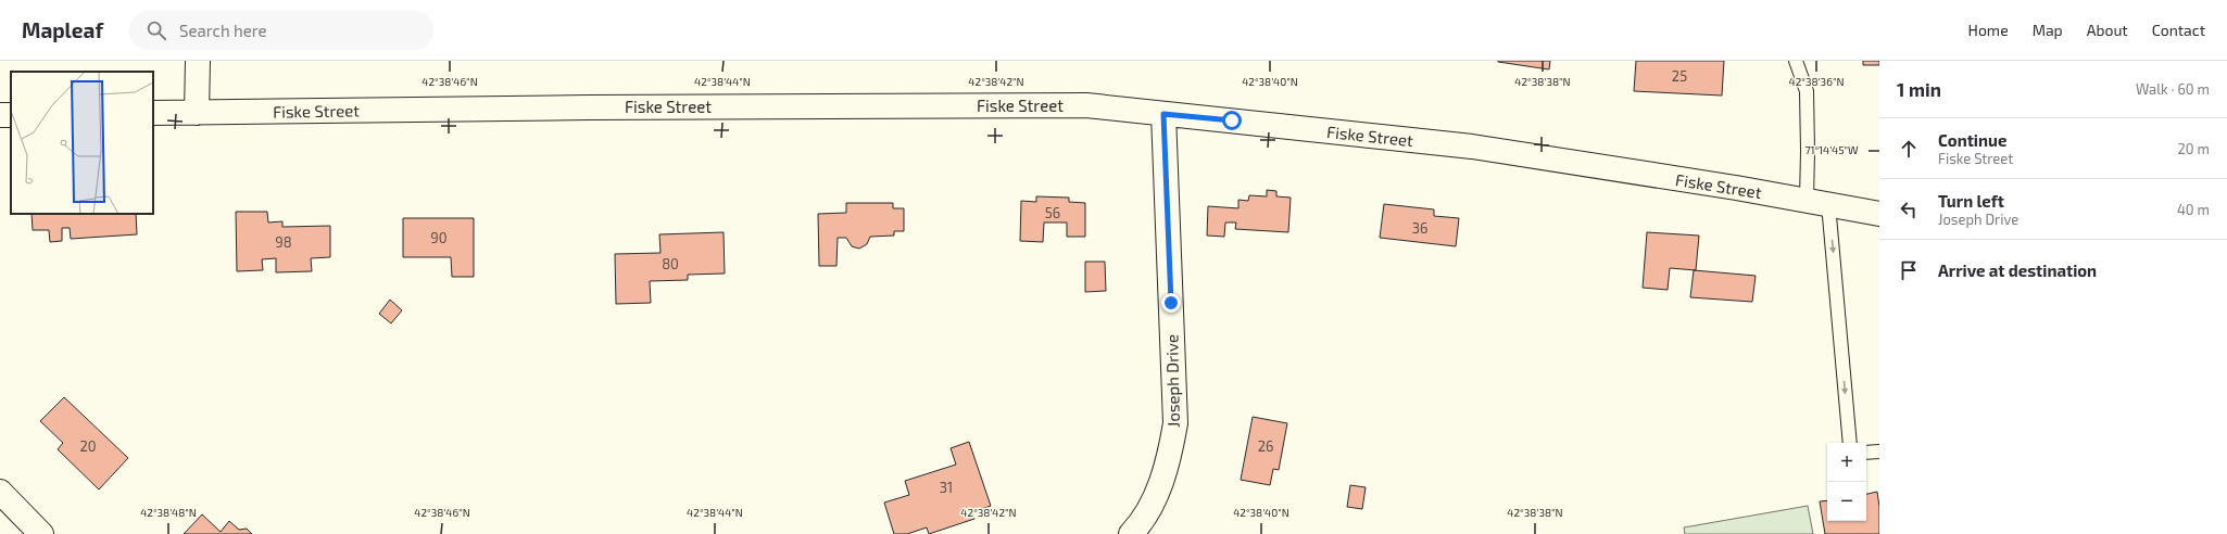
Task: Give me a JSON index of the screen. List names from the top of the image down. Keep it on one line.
{"streets":{"street":["Fiske Street","Joseph Drive"]},"crossings":[["Fiske Street","Joseph Drive"]],"house_numbers":["25","56","36","90","98","80","20","26","31"],"page":{"header":"Mapleaf","search":"Search here","nav":["Home","Map","About","Contact"],"heading":["1 min","Walk · 60 m"],"list":[["Continue","Fiske Street","20 m"],["Turn left","Joseph Drive","40 m"],"Arrive at destination"],"map_buttons":["+","−"]},"coordinates":["42°38'46\"N","42°38'44\"N","42°38'42\"N","42°38'40\"N","42°38'38\"N","42°38'36\"N","71°14'45\"W","42°38'48\"N"]}
